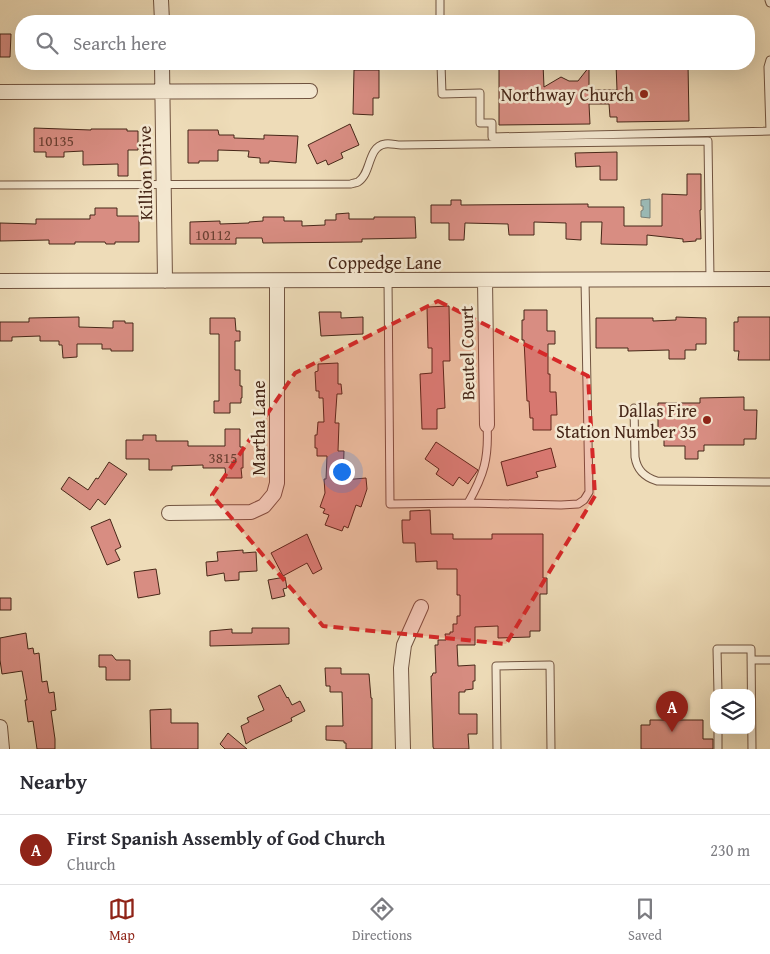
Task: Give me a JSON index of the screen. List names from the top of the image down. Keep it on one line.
{"streets":{"street":["Killion Drive","Coppedge Lane","Beutel Court","Martha Lane"]},"crossings":[["Killion Drive","Coppedge Lane"],["Coppedge Lane","Beutel Court"],["Coppedge Lane","Martha Lane"]],"places":["Northway Church","Dallas Fire Station Number 35"],"house_numbers":["10135","10112","3815"],"page":{"search":"Search here","pins":"A","heading":"Nearby","list":[{"mark":"A","name":"First Spanish Assembly of God Church","note":"Church","value":"230 m"}],"nav":["Map","Directions","Saved"]}}
